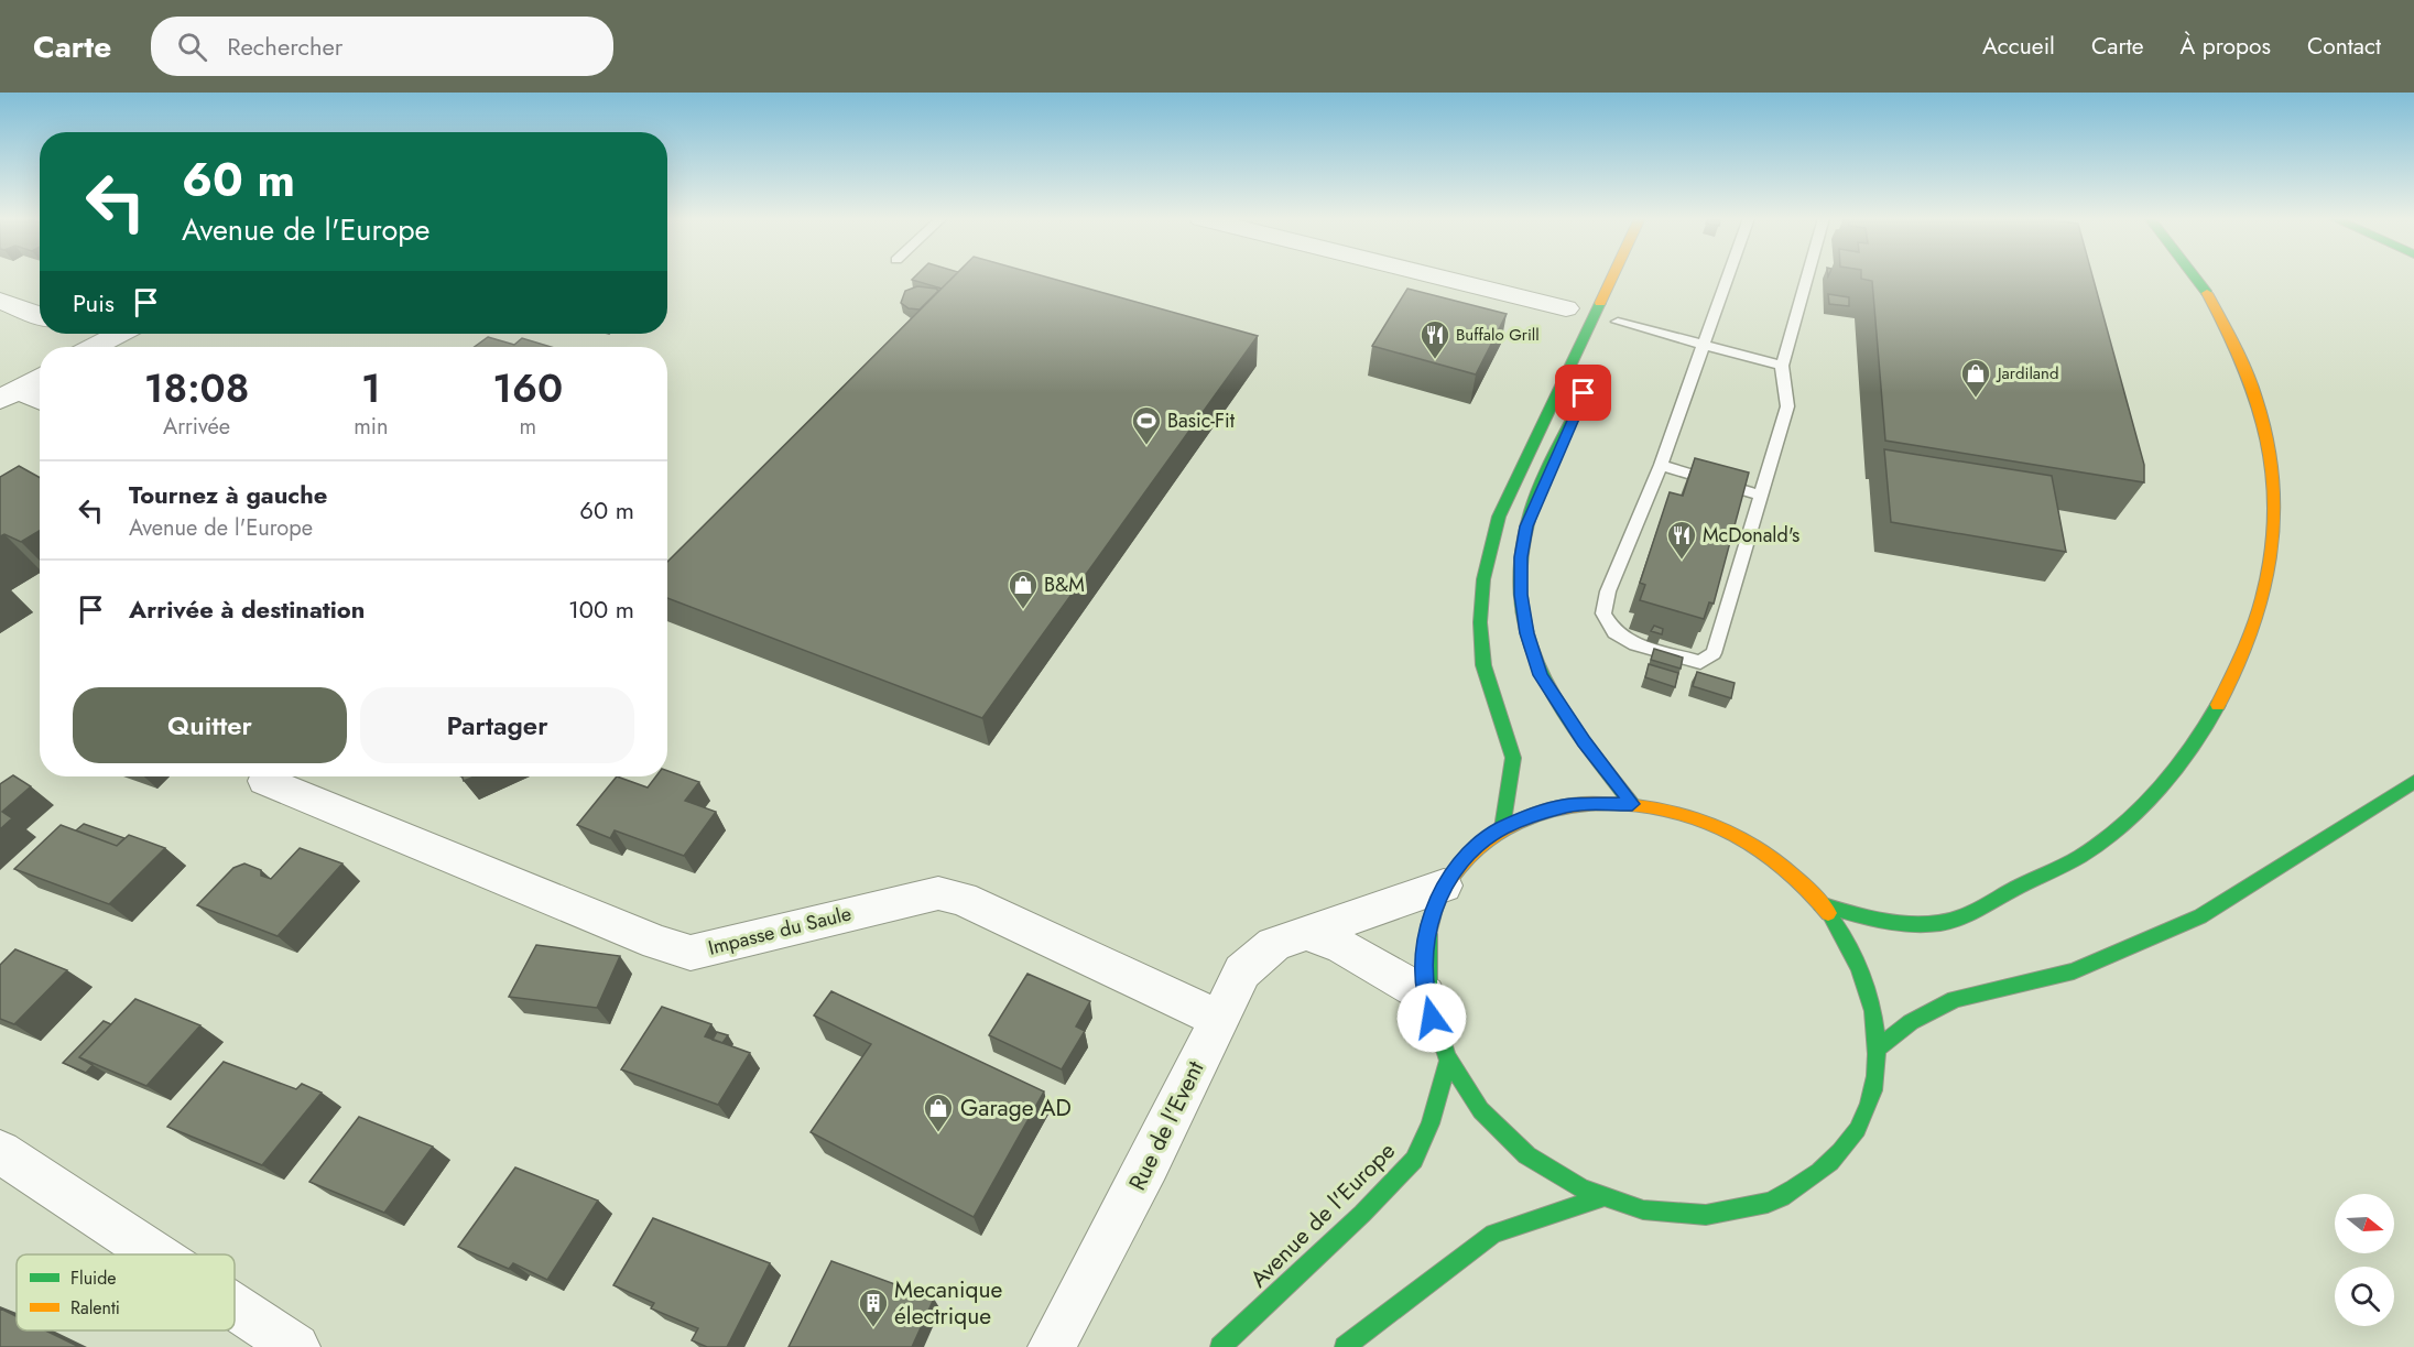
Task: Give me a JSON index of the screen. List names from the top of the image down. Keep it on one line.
{"streets":{"main road":["Avenue de l'Europe"],"street":["Impasse du Saule","Rue de l'Event"]},"crossings":[["Impasse du Saule","Rue de l'Event"]],"places":{"restaurant":["Buffalo Grill","McDonald's"],"shop":["Jardiland","B&M","Garage AD"],"sports":["Basic-Fit"],"building":["Mecanique électrique"]},"legend":["Fluide","Ralenti"],"north":"right","page":{"header":"Carte","search":"Rechercher","nav":["Accueil","Carte","À propos","Contact"],"turn":["60 m","Avenue de l'Europe"],"then":"Puis","eta":["18:08","Arrivée","1","min","160","m"],"list":[{"name":"Tournez à gauche","note":"Avenue de l'Europe","value":"60 m"},{"name":"Arrivée à destination","value":"100 m"}],"buttons":["Quitter","Partager"]}}
